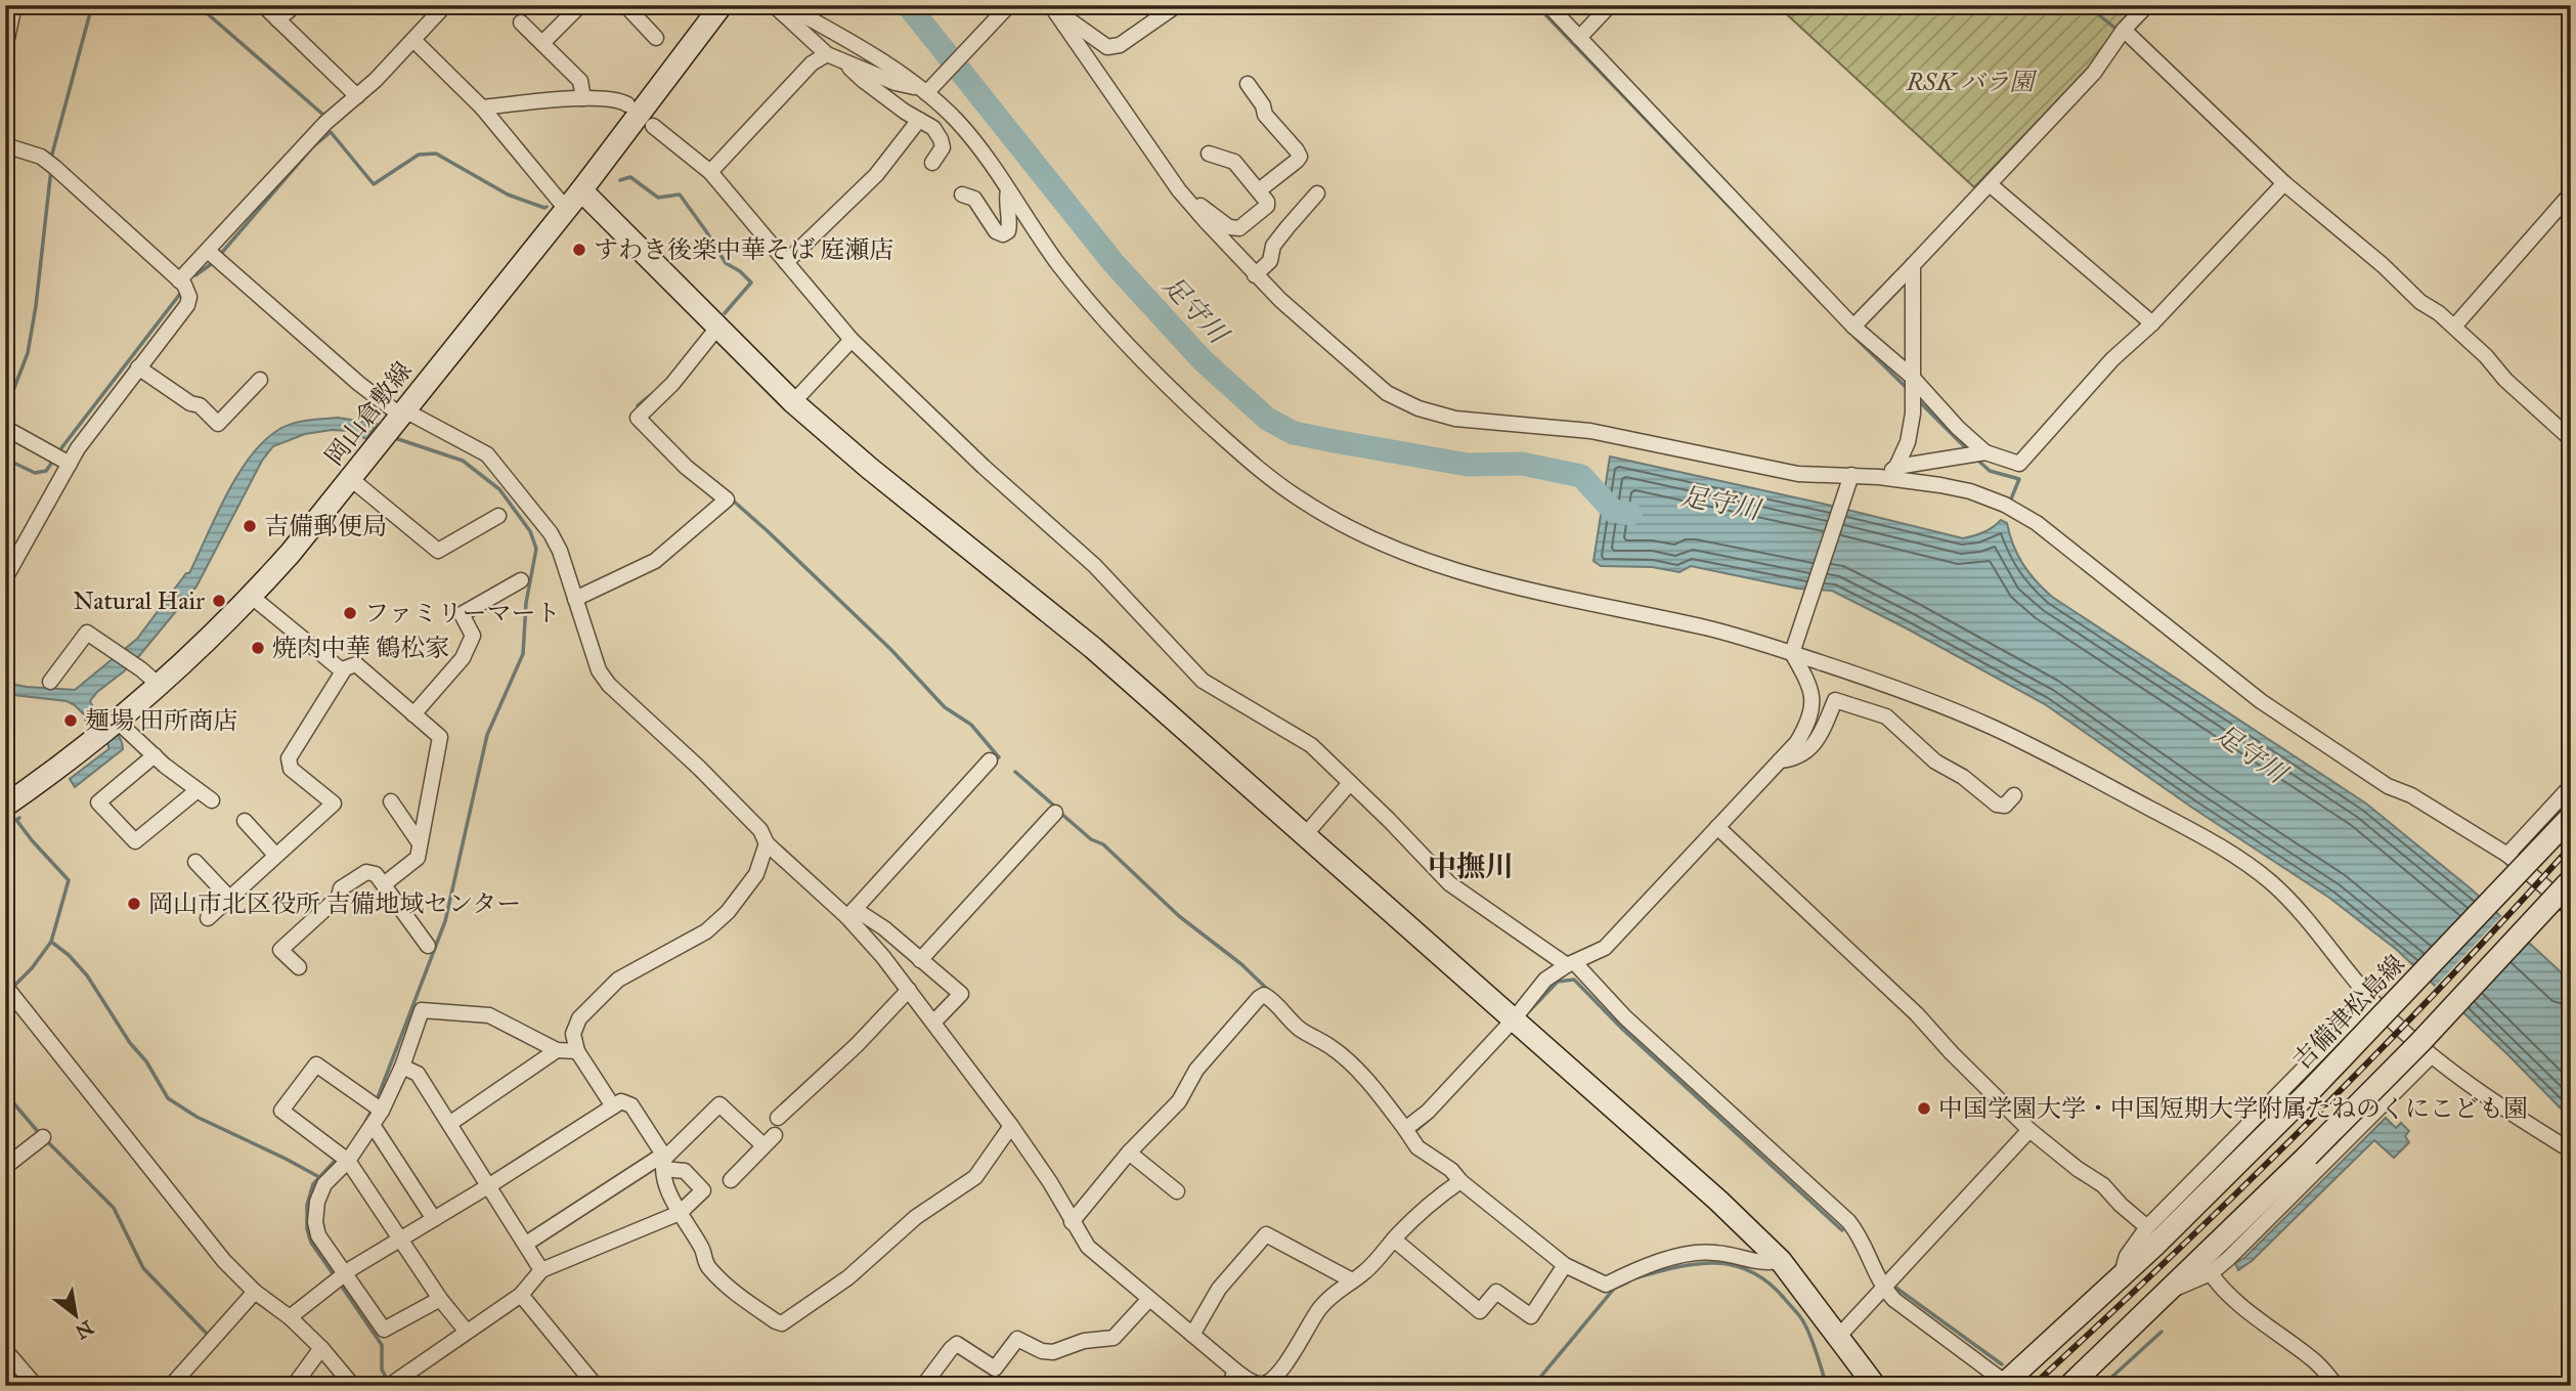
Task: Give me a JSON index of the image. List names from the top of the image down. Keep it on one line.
{"streets":{"main road":["岡山倉敷線","吉備津松島線"]},"districts":["中撫川"],"water":["足守川"],"parks":["RSK バラ園"],"places":["すわき後楽中華そば 庭瀬店","吉備郵便局","Natural Hair","ファミリーマート","焼肉中華 鶴松家","麺場 田所商店","岡山市北区役所 吉備地域センター","中国学園大学・中国短期大学附属たねのくにこども園"],"north":"bottom right"}
